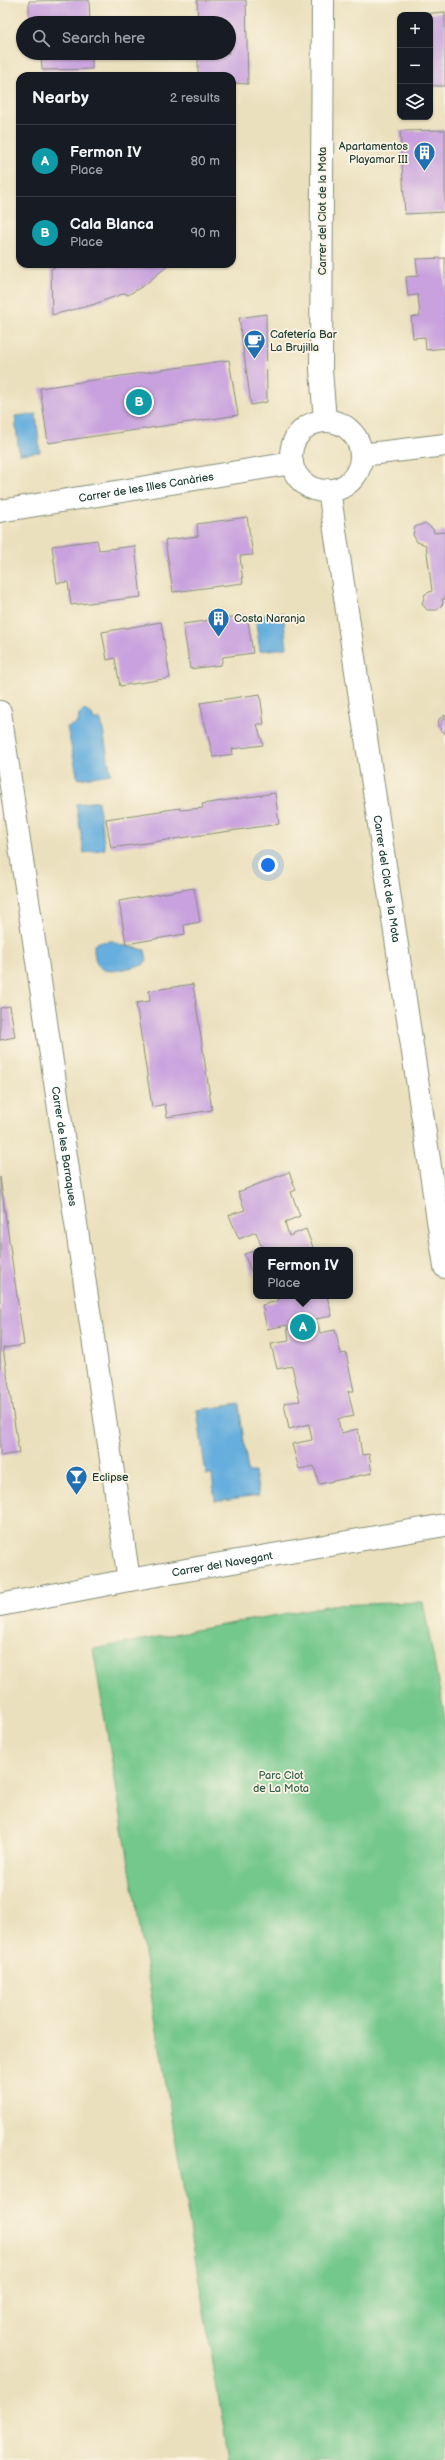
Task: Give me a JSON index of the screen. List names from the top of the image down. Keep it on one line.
{"streets":{"street":["Carrer del Clot de la Mota","Carrer de les Illes Canàries","Carrer de les Barraques","Carrer del Navegant"]},"crossings":[["Carrer del Clot de la Mota","Carrer de les Illes Canàries"],["Carrer de les Barraques","Carrer del Navegant"]],"parks":["Parc Clot de La Mota"],"places":{"building":["Apartamentos Playamar III","Costa Naranja"],"cafe":["Cafetería Bar La Brujilla"],"bar":["Eclipse"]},"page":{"map_buttons":["+","−"],"search":"Search here","heading":["Nearby","2 results"],"list":[{"mark":"A","name":"Fermon IV","note":"Place","value":"80 m"},{"mark":"B","name":"Cala Blanca","note":"Place","value":"90 m"}],"pins":["B","A"],"popup":["Fermon IV","Place"]}}
